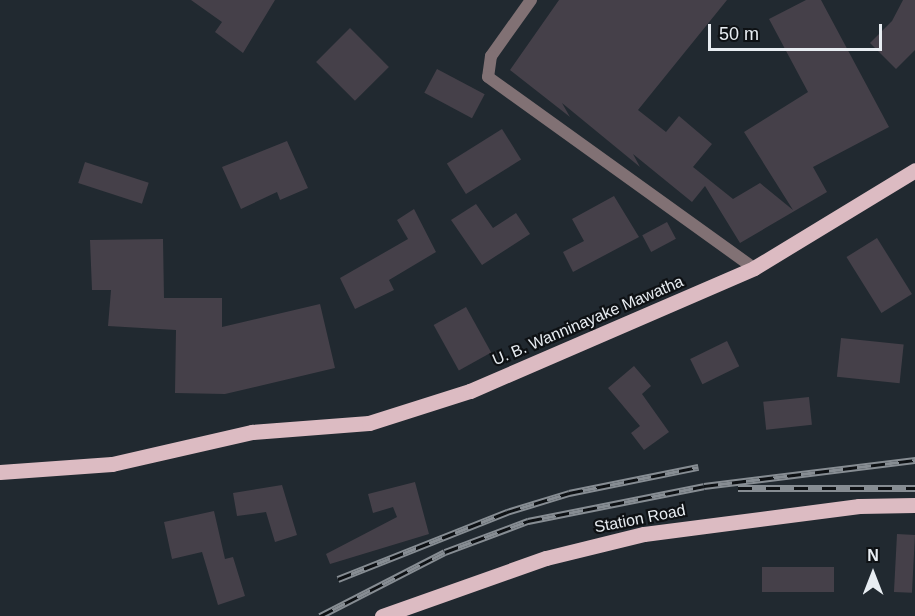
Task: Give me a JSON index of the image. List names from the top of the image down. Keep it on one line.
{"streets":{"main road":["U. B. Wanninayake Mawatha","Station Road"]},"scale_bar":"50 m","north":"top"}
